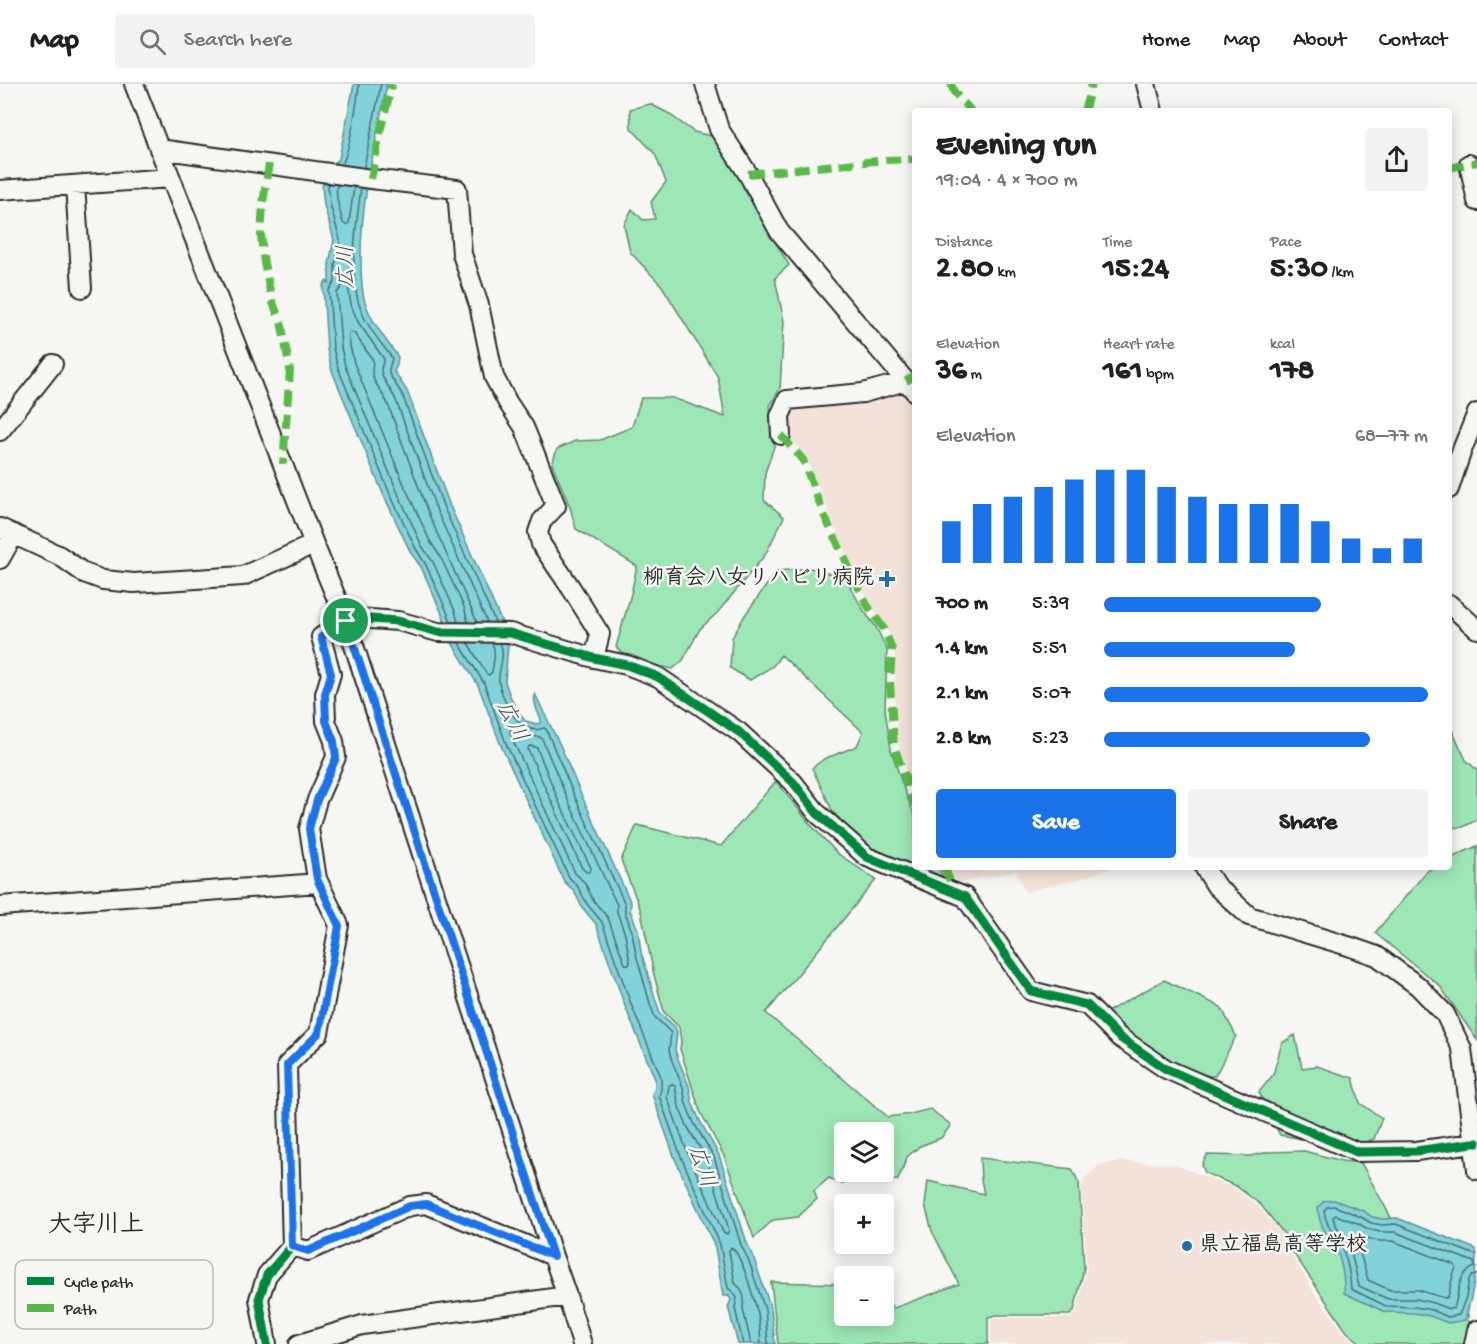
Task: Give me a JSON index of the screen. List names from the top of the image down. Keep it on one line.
{"districts":["大字川上"],"water":["広川"],"places":{"health":["柳育会八女リハビリ病院"],"other":["県立福島高等学校"]},"legend":["Cycle path","Path"],"page":{"header":"Map","search":"Search here","nav":["Home","Map","About","Contact"],"heading":["Evening run","19:04 · 4 × 700 m"],"stats":[["Distance","2.80 km"],["Time","15:24"],["Pace","5:30 /km"],["Elevation","36 m"],["Heart rate","161 bpm"],["kcal","178"]],"chart":["Elevation","68–77 m"],"list":[{"name":"700 m","note":"5:39"},{"name":"1.4 km","note":"5:51"},{"name":"2.1 km","note":"5:07"},{"name":"2.8 km","note":"5:23"}],"buttons":["Save","Share"],"map_buttons":["+","−"]}}
